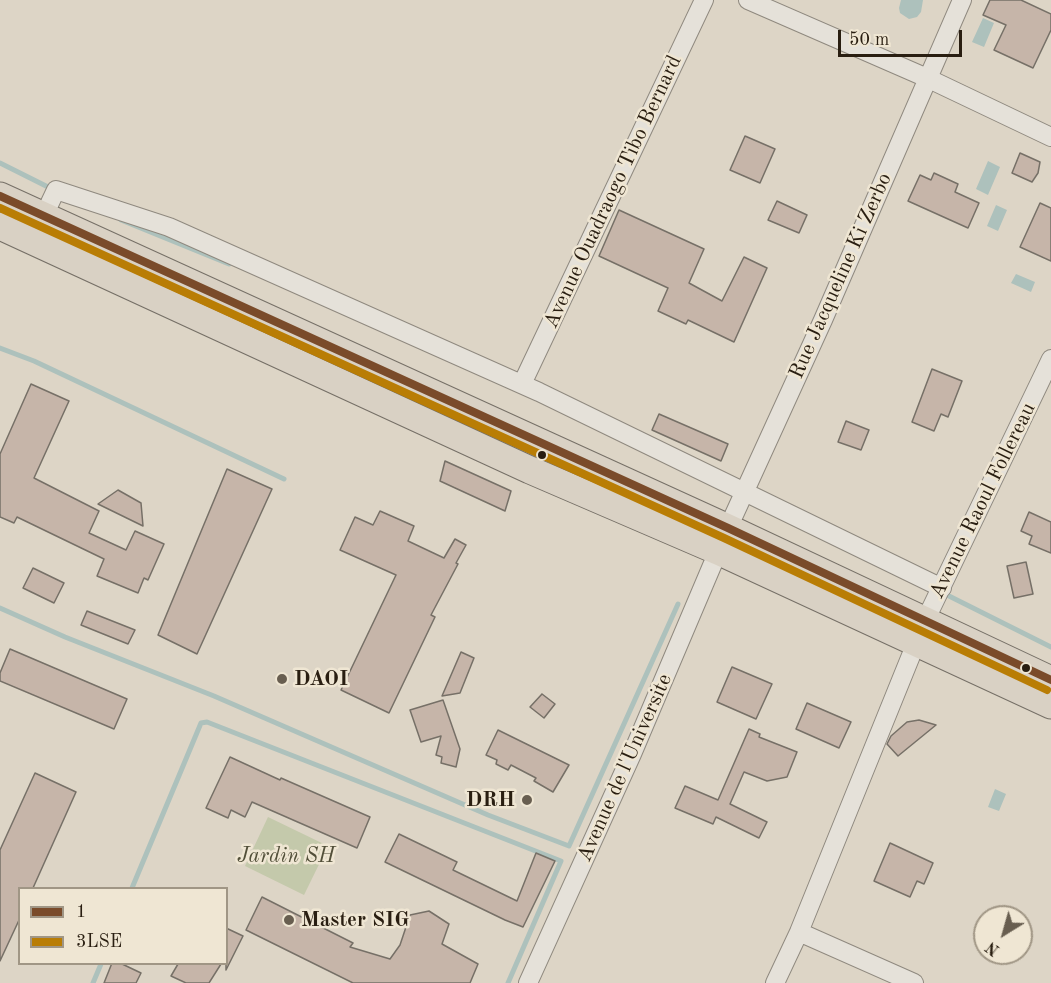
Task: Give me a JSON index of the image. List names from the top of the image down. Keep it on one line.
{"streets":{"street":["Avenue Ouadraogo Tibo Bernard","Rue Jacqueline Ki Zerbo","Avenue Raoul Follereau","Avenue de l'Universite"]},"crossings":[["Rue Jacqueline Ki Zerbo","Avenue de l'Universite"]],"parks":["Jardin SH"],"places":["DAOI","DRH","Master SIG"],"lines":["transit line 1","transit line 3LSE"],"legend":["1","3LSE"],"scale_bar":"50 m","north":"bottom left"}
